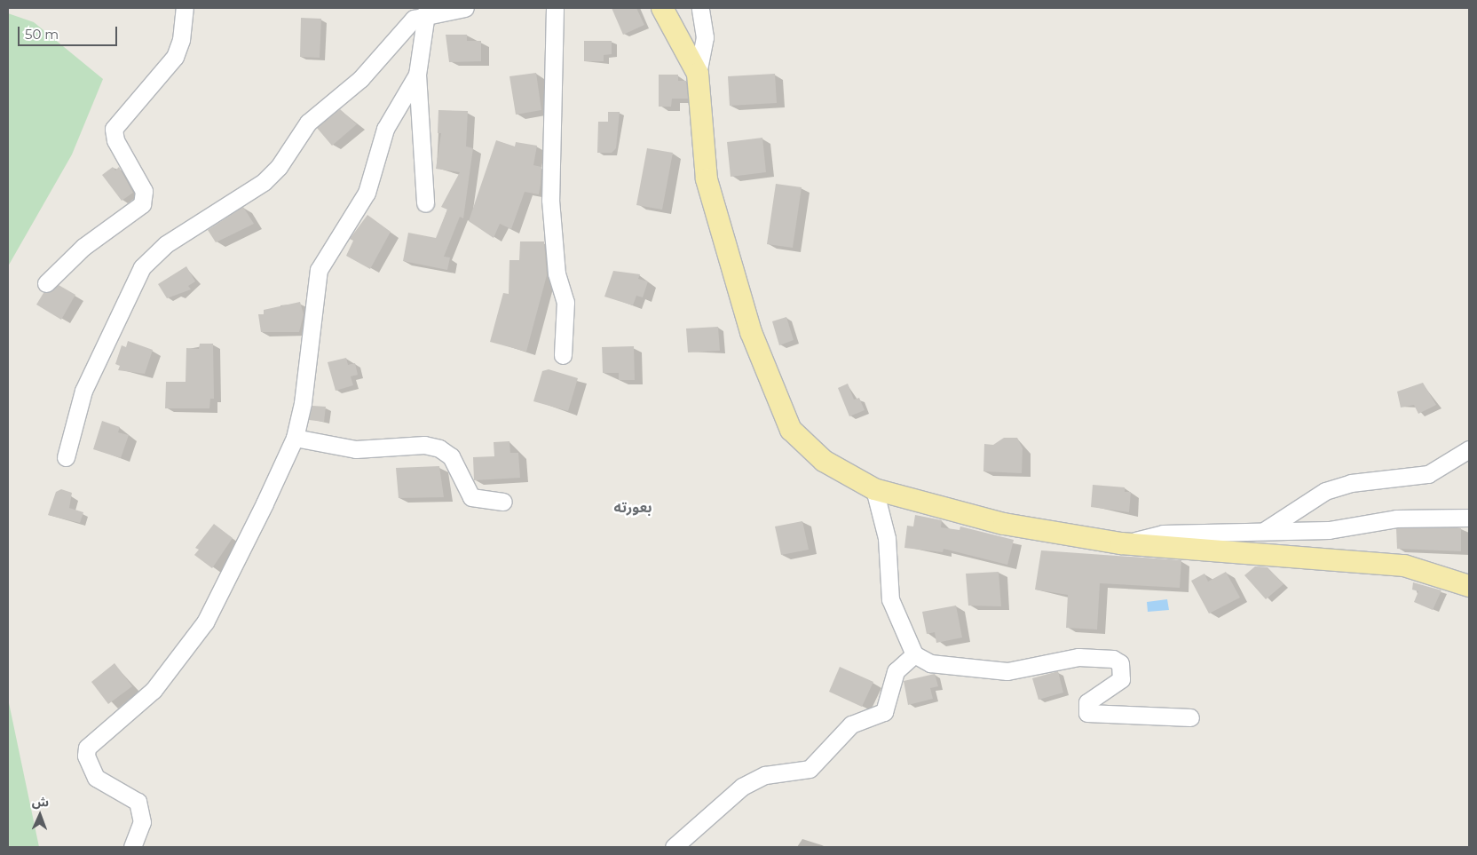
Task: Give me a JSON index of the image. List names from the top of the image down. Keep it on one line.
{"districts":["بعورته"],"scale_bar":"50 m","north":"top"}
